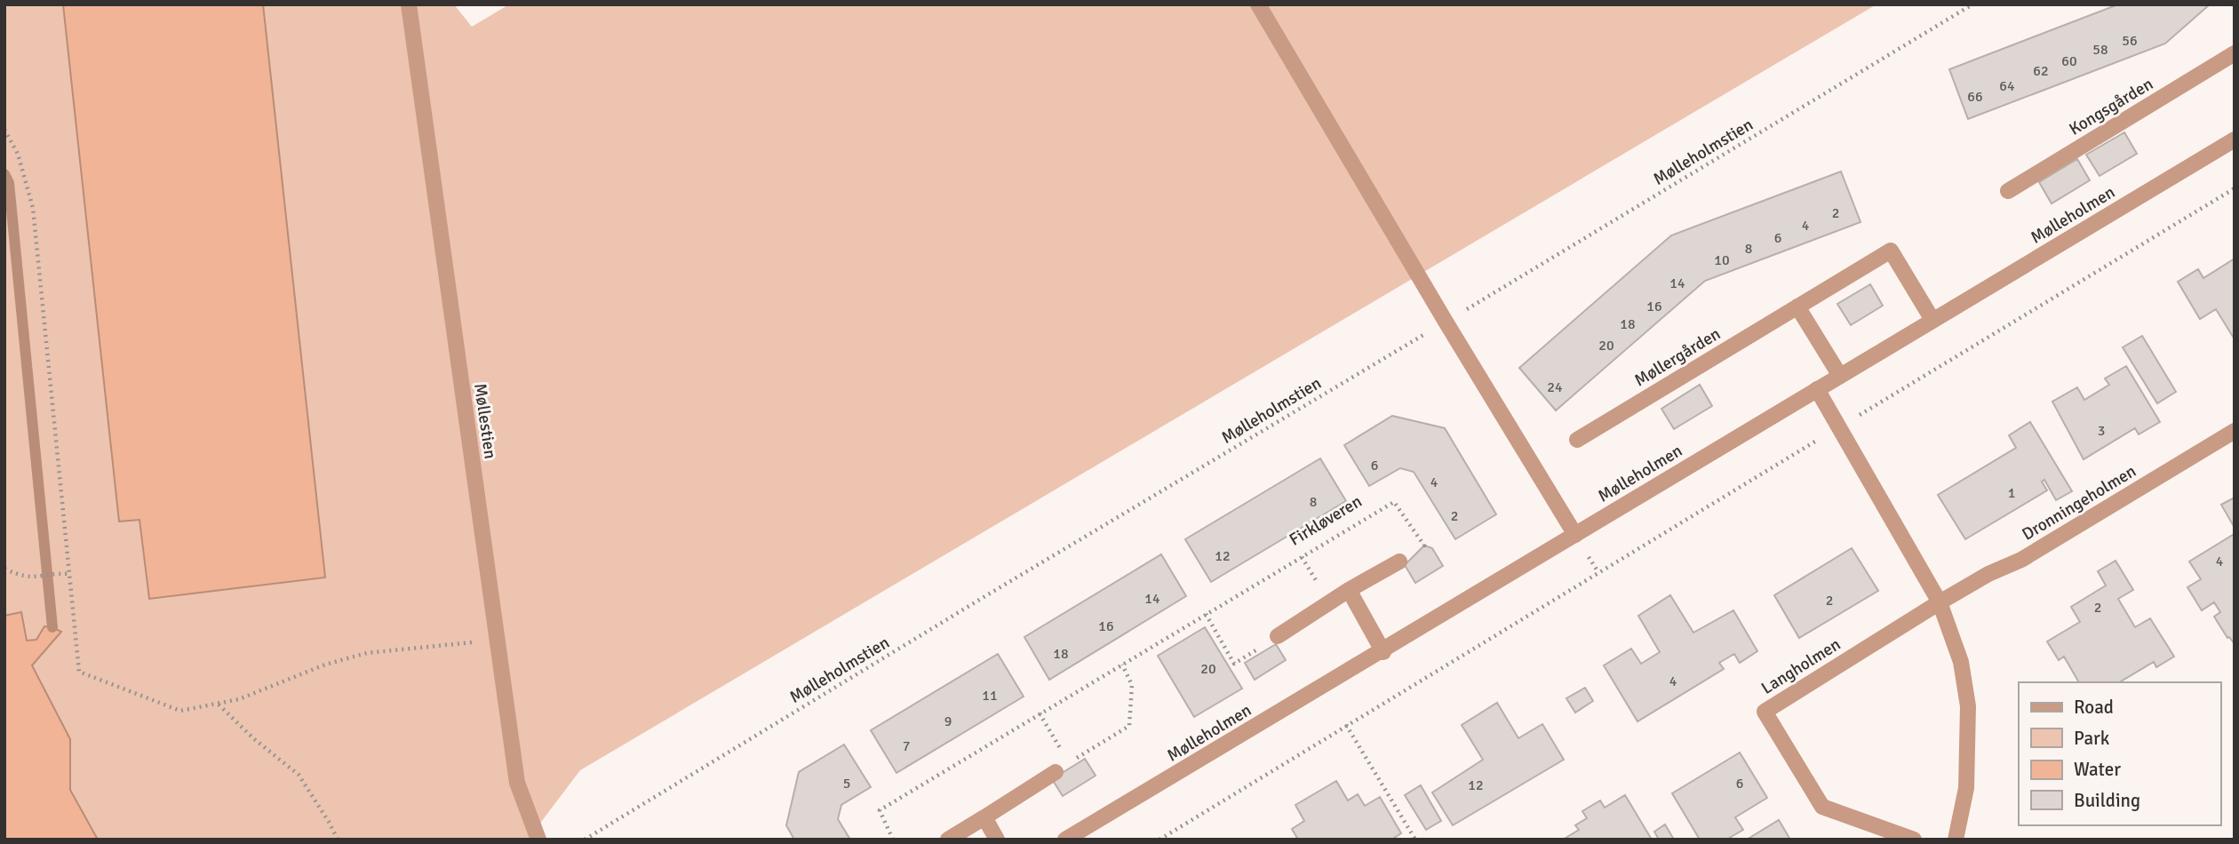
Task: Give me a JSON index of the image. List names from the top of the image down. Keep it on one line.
{"streets":{"street":["Kongsgården","Mølleholmen","Møllergården","Møllestien","Dronningeholmen","Langholmen"],"path":["Mølleholmstien","Firkløveren"]},"crossings":[["Mølleholmen","Møllergården"],["Dronningeholmen","Langholmen"]],"house_numbers":["56","58","60","62","64","66","2","4","6","8","10","14","16","18","20","24","3","6","4","1","8","2","12","4","14","2","2","16","18","20","4","11","9","7","5","6","12"],"legend":["Road","Park","Water","Building"]}
